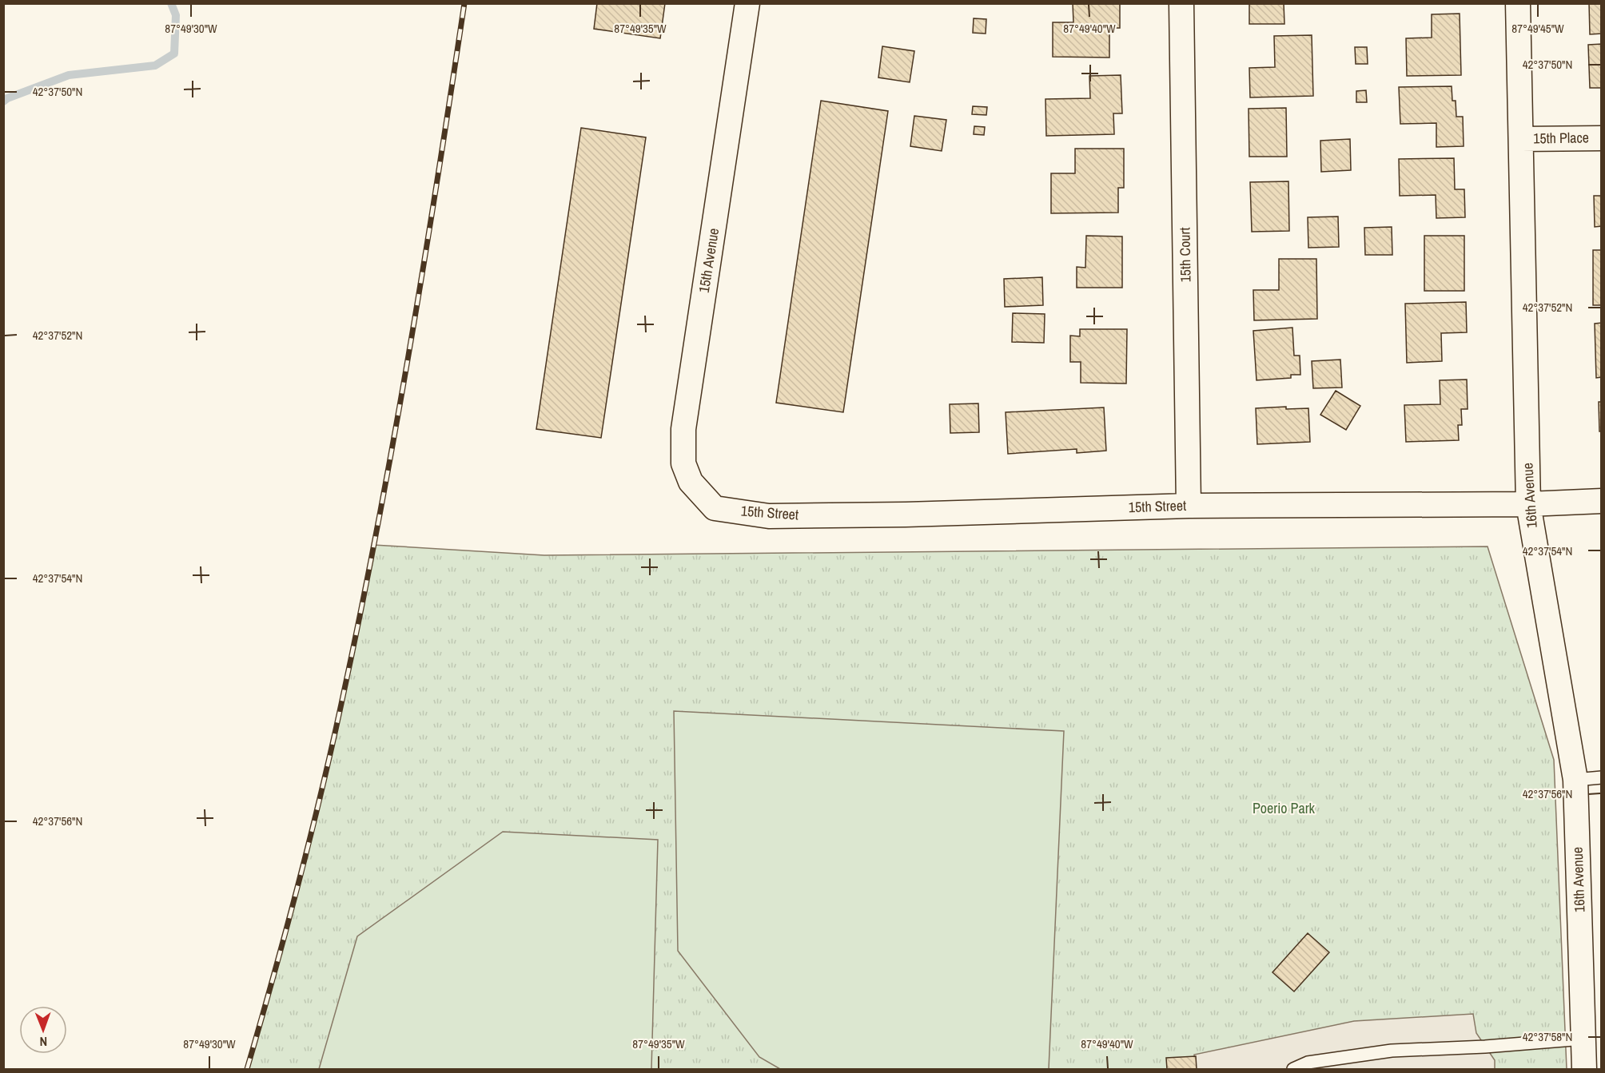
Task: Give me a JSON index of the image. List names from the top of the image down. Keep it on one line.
{"streets":{"street":["15th Place","15th Court","15th Avenue","16th Avenue","15th Street"]},"crossings":[["15th Place","16th Avenue"],["15th Court","15th Street"],["15th Avenue","15th Street"],["16th Avenue","15th Street"]],"parks":["Poerio Park"],"north":"bottom","coordinates":["87°49'30\"W","87°49'35\"W","87°49'40\"W","87°49'45\"W","42°37'50\"N","42°37'52\"N","42°37'54\"N","42°37'56\"N","42°37'58\"N"]}
